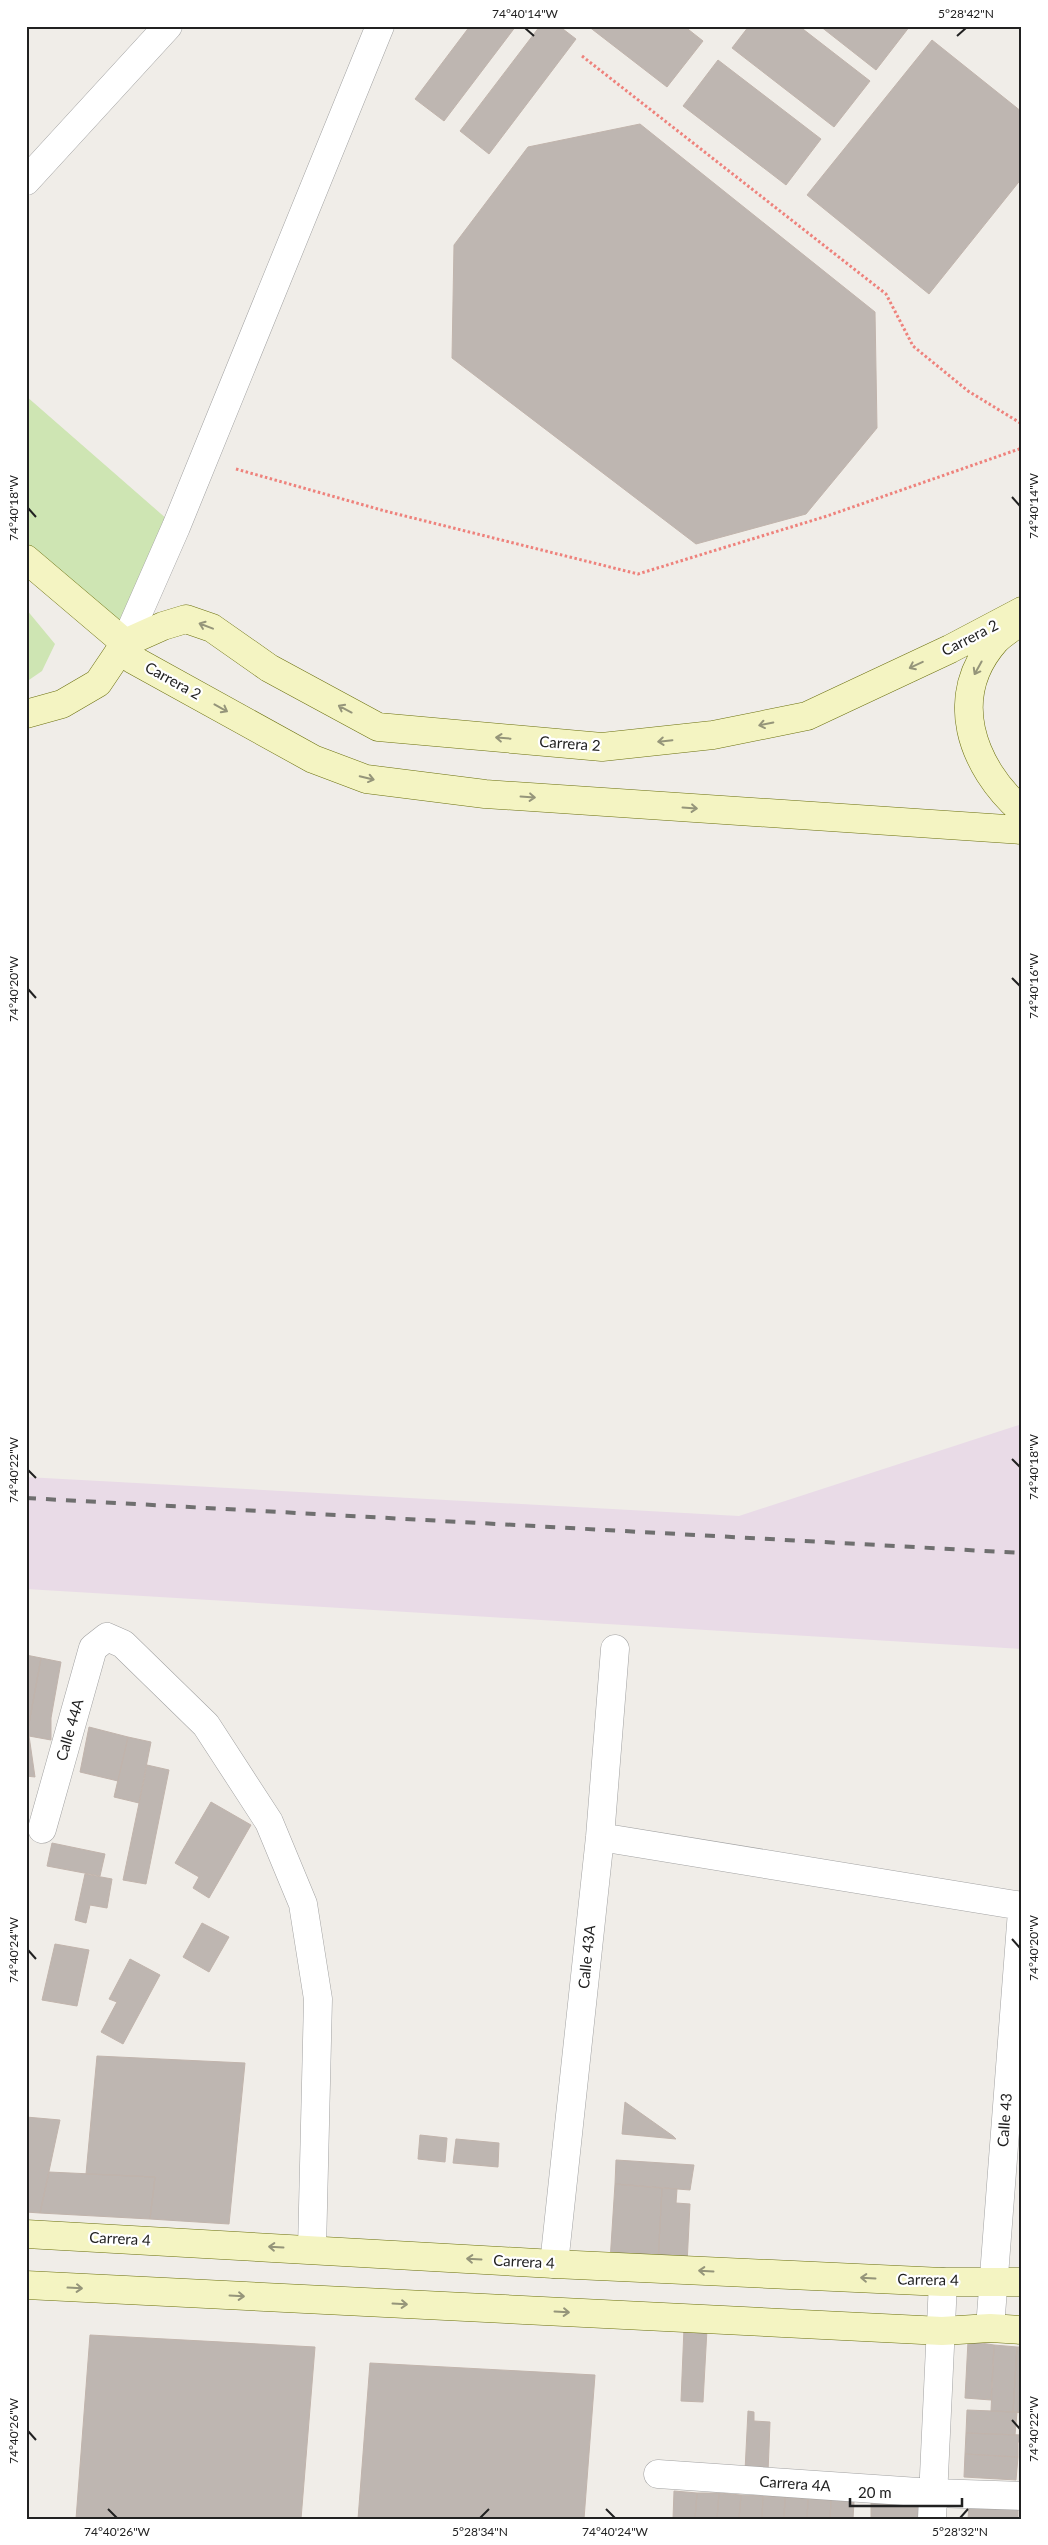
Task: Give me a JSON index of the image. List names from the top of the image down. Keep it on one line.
{"streets":{"main road":["Carrera 2","Carrera 4"],"street":["Calle 44A","Calle 43A","Calle 43","Carrera 4A"]},"crossings":[["Calle 44A","Carrera 4"],["Calle 43A","Carrera 4"],["Calle 43","Carrera 4"]],"scale_bar":"20 m","coordinates":["74°40'14\"W","5°28'42\"N","74°40'18\"W","74°40'16\"W","74°40'20\"W","74°40'22\"W","74°40'24\"W","74°40'26\"W","5°28'34\"N","5°28'32\"N"]}
